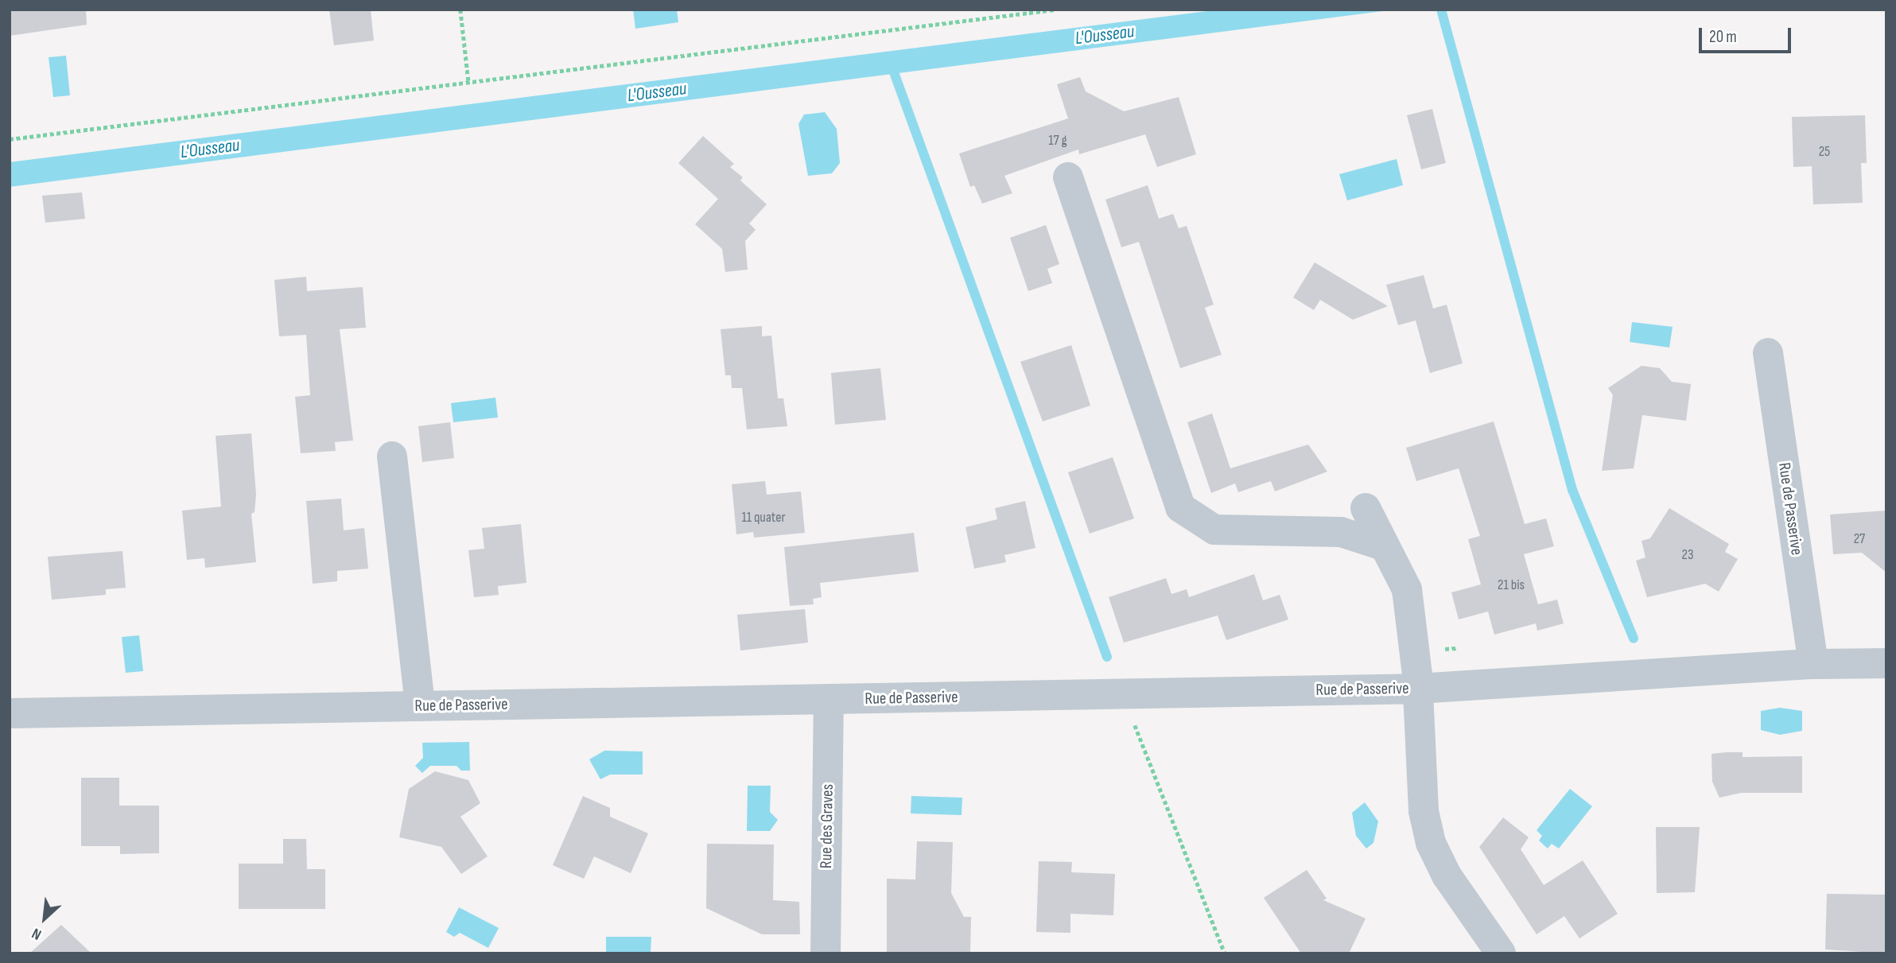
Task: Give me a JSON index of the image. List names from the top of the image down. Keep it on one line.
{"streets":{"street":["Rue de Passerive","Rue des Graves"]},"crossings":[["Rue de Passerive","Rue des Graves"]],"water":["L'Ousseau"],"house_numbers":["17 g","25","11 quater","27","23","21 bis"],"scale_bar":"20 m","north":"bottom left"}
